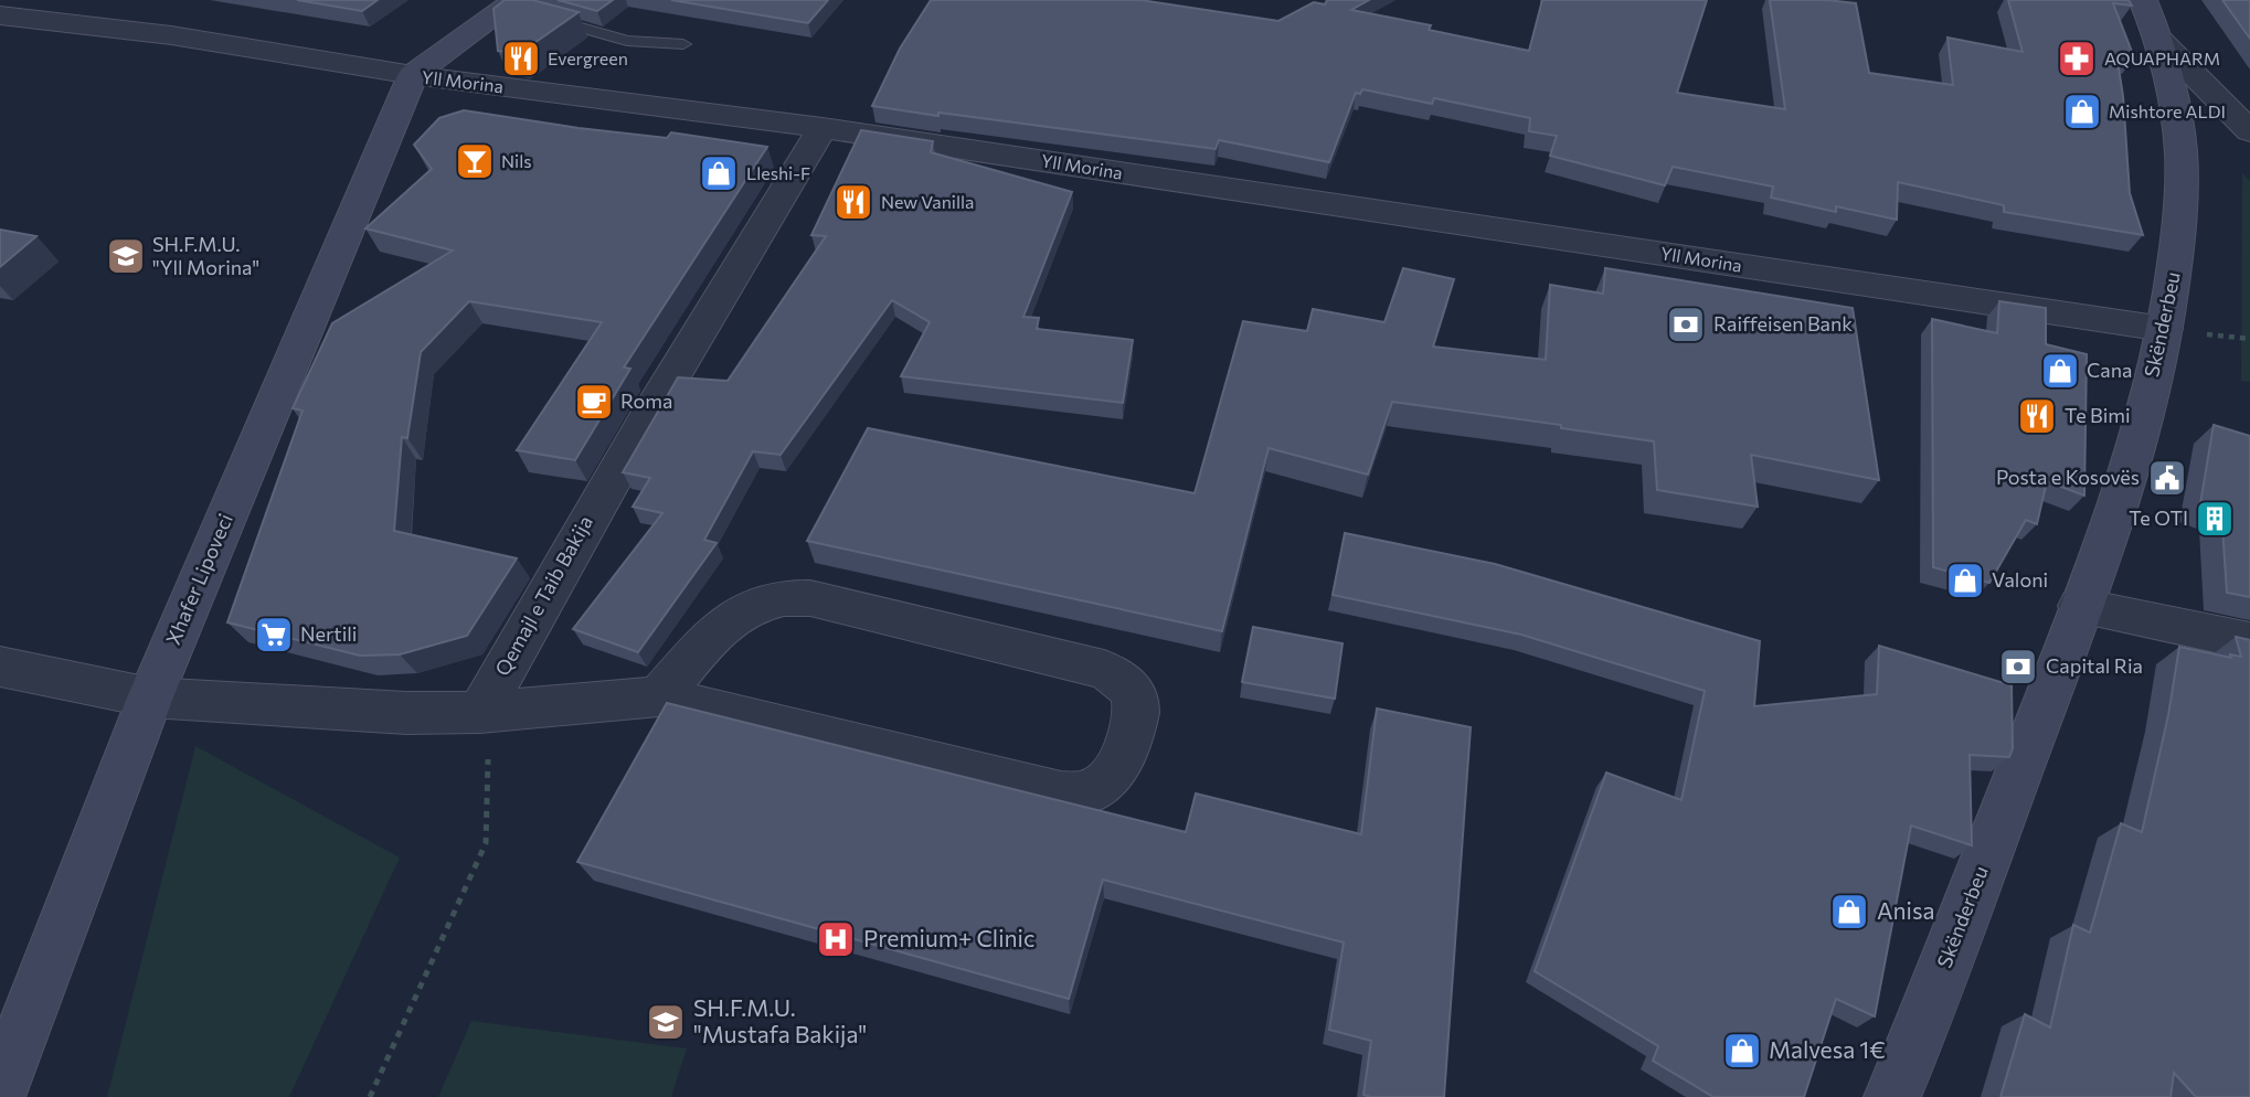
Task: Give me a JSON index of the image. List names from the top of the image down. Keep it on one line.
{"streets":{"main road":["Skënderbeu","Xhafer Lipoveci"],"street":["Yll Morina","Qemajl e Taib Bakija"]},"crossings":[["Yll Morina","Skënderbeu"],["Yll Morina","Xhafer Lipoveci"],["Yll Morina","Qemajl e Taib Bakija"]],"places":{"restaurant":["Evergreen","New Vanilla","Te Bimi"],"pharmacy":["AQUAPHARM"],"shop":["Mishtore ALDI","Lleshi-F","Cana","Valoni","Anisa","Malvesa 1€"],"bar":["Nils"],"school or university":["SH.F.M.U. \"Yll Morina\"","SH.F.M.U. \"Mustafa Bakija\""],"bank":["Raiffeisen Bank","Capital Ria"],"cafe":["Roma"],"public building":["Posta e Kosovës"],"building":["Te OTI"],"supermarket":["Nertili"],"hospital":["Premium+ Clinic"]}}
